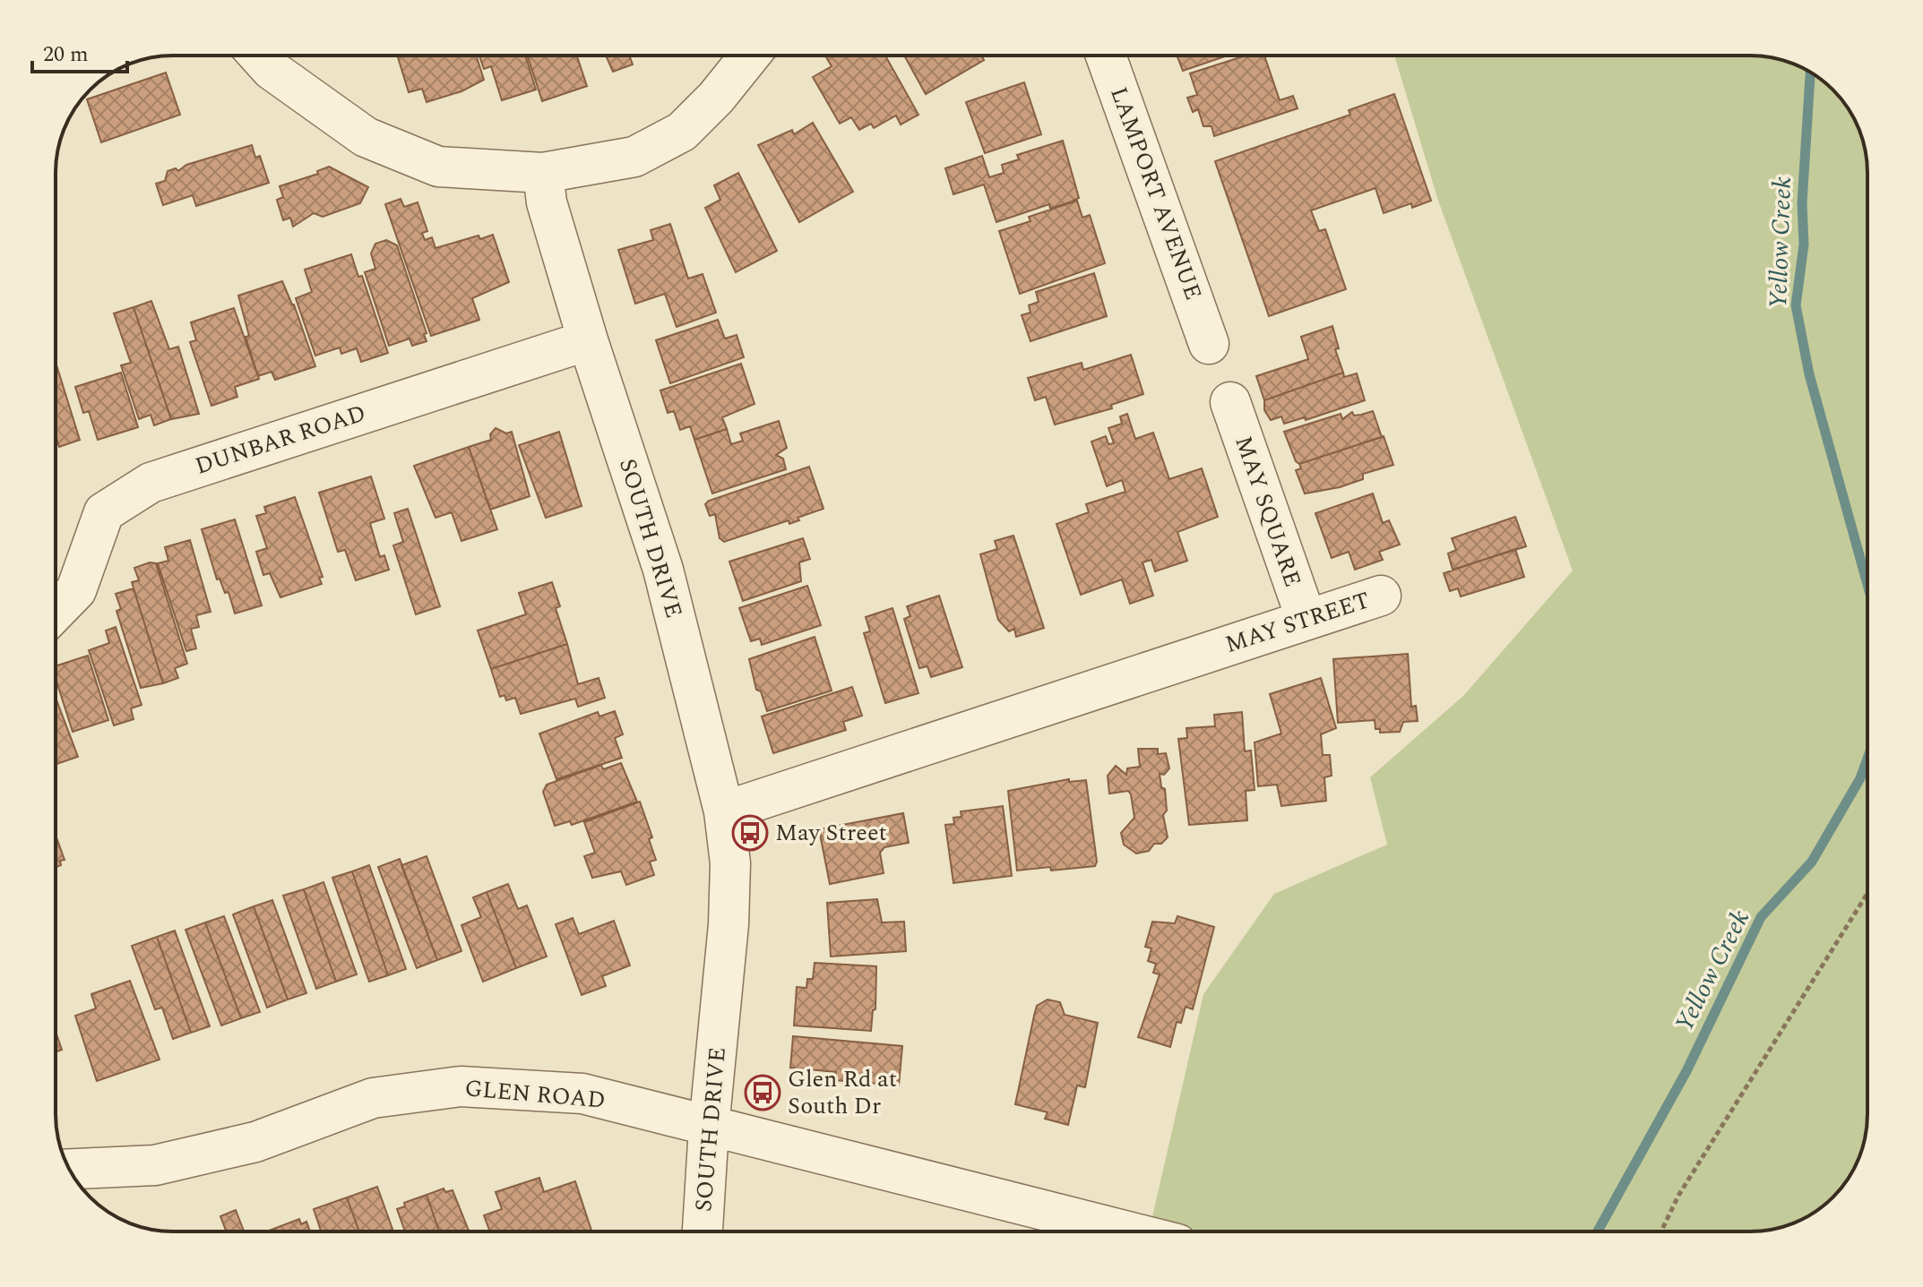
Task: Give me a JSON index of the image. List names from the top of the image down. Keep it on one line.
{"streets":{"street":["LAMPORT AVENUE","DUNBAR ROAD","MAY SQUARE","SOUTH DRIVE","MAY STREET","GLEN ROAD"]},"crossings":[["DUNBAR ROAD","SOUTH DRIVE"],["MAY SQUARE","MAY STREET"],["SOUTH DRIVE","MAY STREET"],["SOUTH DRIVE","GLEN ROAD"]],"water":["Yellow Creek"],"places":{"bus stop":["May Street","Glen Rd at South Dr"]},"scale_bar":"20 m"}
